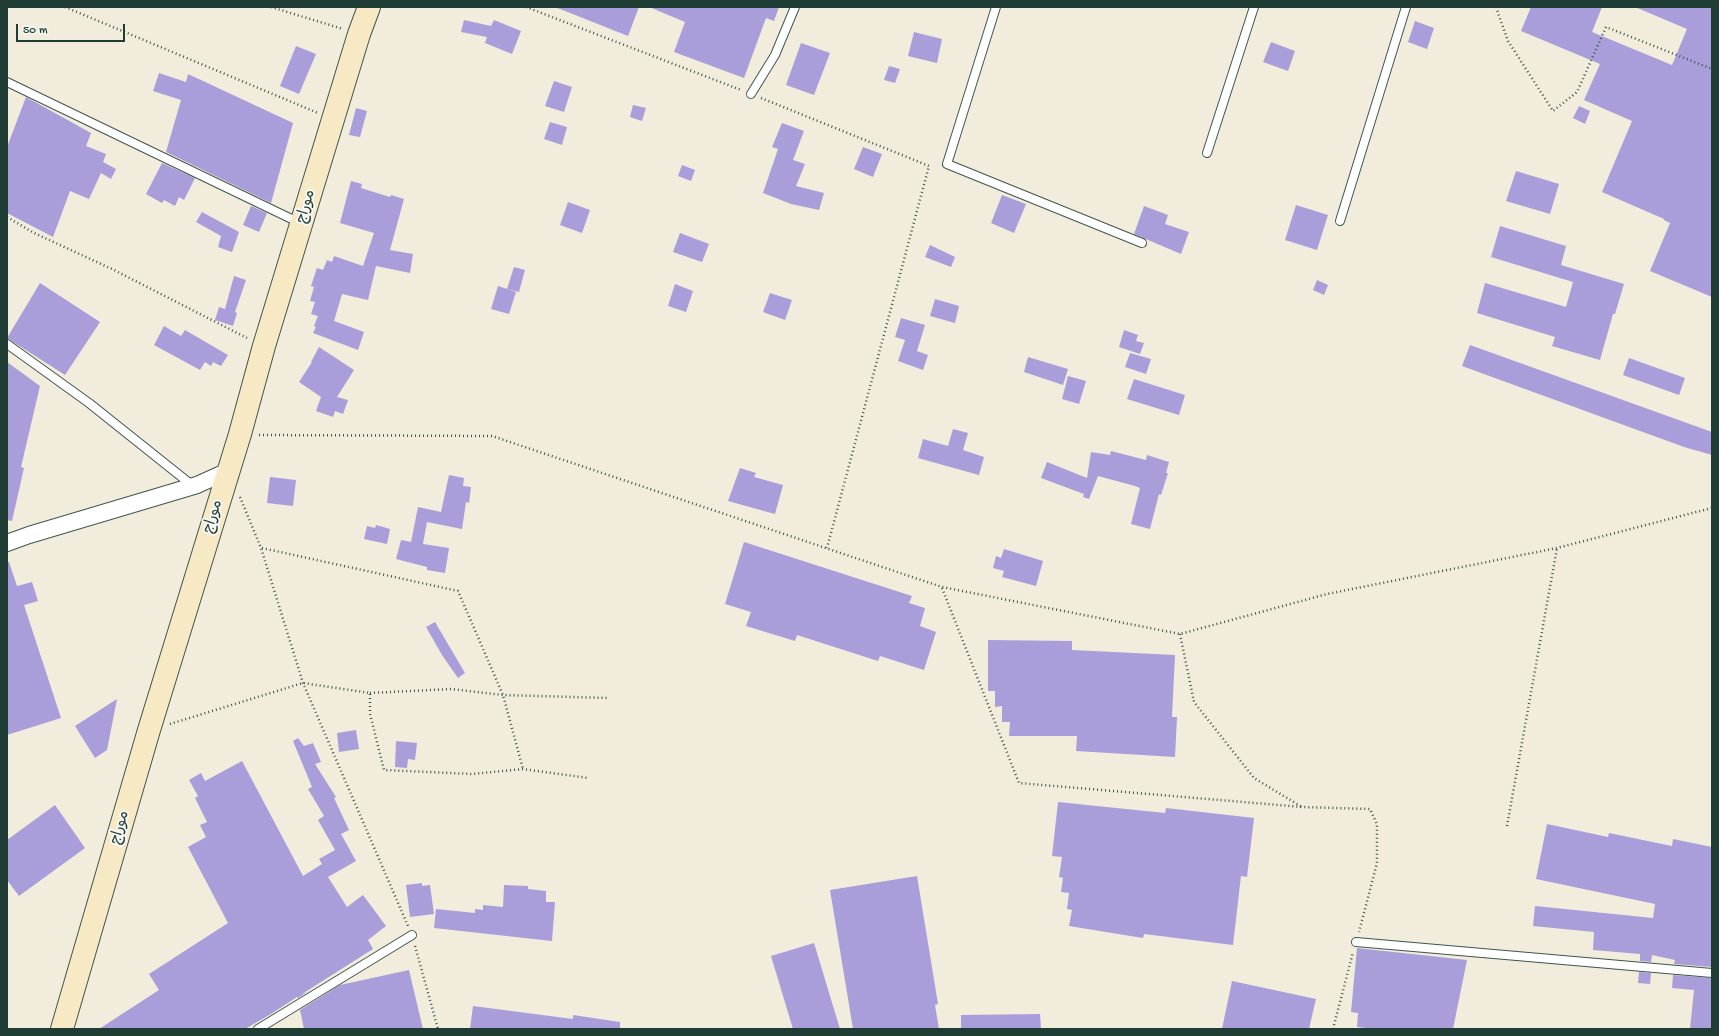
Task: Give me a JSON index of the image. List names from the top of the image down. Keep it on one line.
{"streets":{"main road":["موراج"]},"scale_bar":"50 m"}
